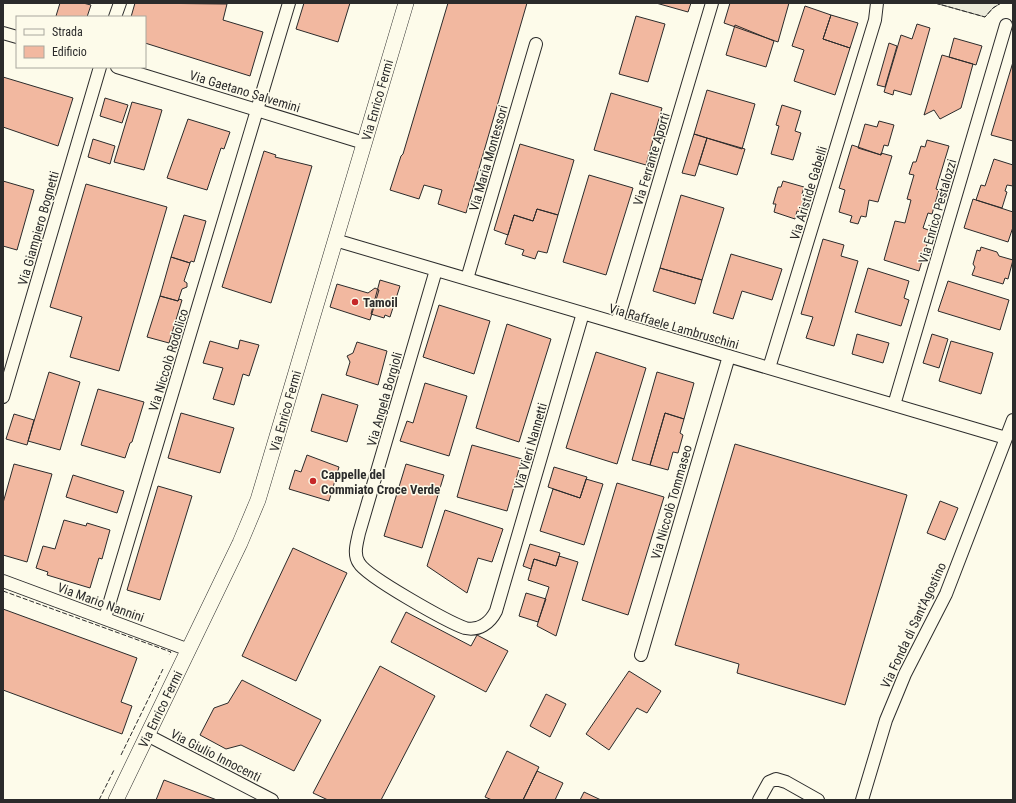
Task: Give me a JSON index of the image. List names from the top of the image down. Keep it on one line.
{"streets":{"street":["Via Gaetano Salvemini","Via Enrico Fermi","Via Maria Montessori","Via Ferrante Aporti","Via Aristide Gabelli","Via Enrico Pestalozzi","Via Giampiero Bognetti","Via Raffaele Lambruschini","Via Niccolò Rodolico","Via Angela Borgioli","Via Vieri Nannetti","Via Niccolò Tommaseo","Via Mario Nannini","Via Fonda di Sant'Agostino","Via Giulio Innocenti"]},"crossings":[["Via Gaetano Salvemini","Via Enrico Fermi"],["Via Gaetano Salvemini","Via Niccolò Rodolico"],["Via Enrico Fermi","Via Raffaele Lambruschini"],["Via Enrico Fermi","Via Mario Nannini"],["Via Enrico Fermi","Via Giulio Innocenti"],["Via Maria Montessori","Via Raffaele Lambruschini"],["Via Ferrante Aporti","Via Raffaele Lambruschini"],["Via Aristide Gabelli","Via Raffaele Lambruschini"],["Via Enrico Pestalozzi","Via Raffaele Lambruschini"],["Via Raffaele Lambruschini","Via Angela Borgioli"],["Via Raffaele Lambruschini","Via Vieri Nannetti"],["Via Raffaele Lambruschini","Via Niccolò Tommaseo"],["Via Raffaele Lambruschini","Via Fonda di Sant'Agostino"],["Via Niccolò Rodolico","Via Mario Nannini"],["Via Angela Borgioli","Via Vieri Nannetti"]],"places":["Tamoil","Cappelle del Commiato Croce Verde"],"legend":["Strada","Edificio"]}
